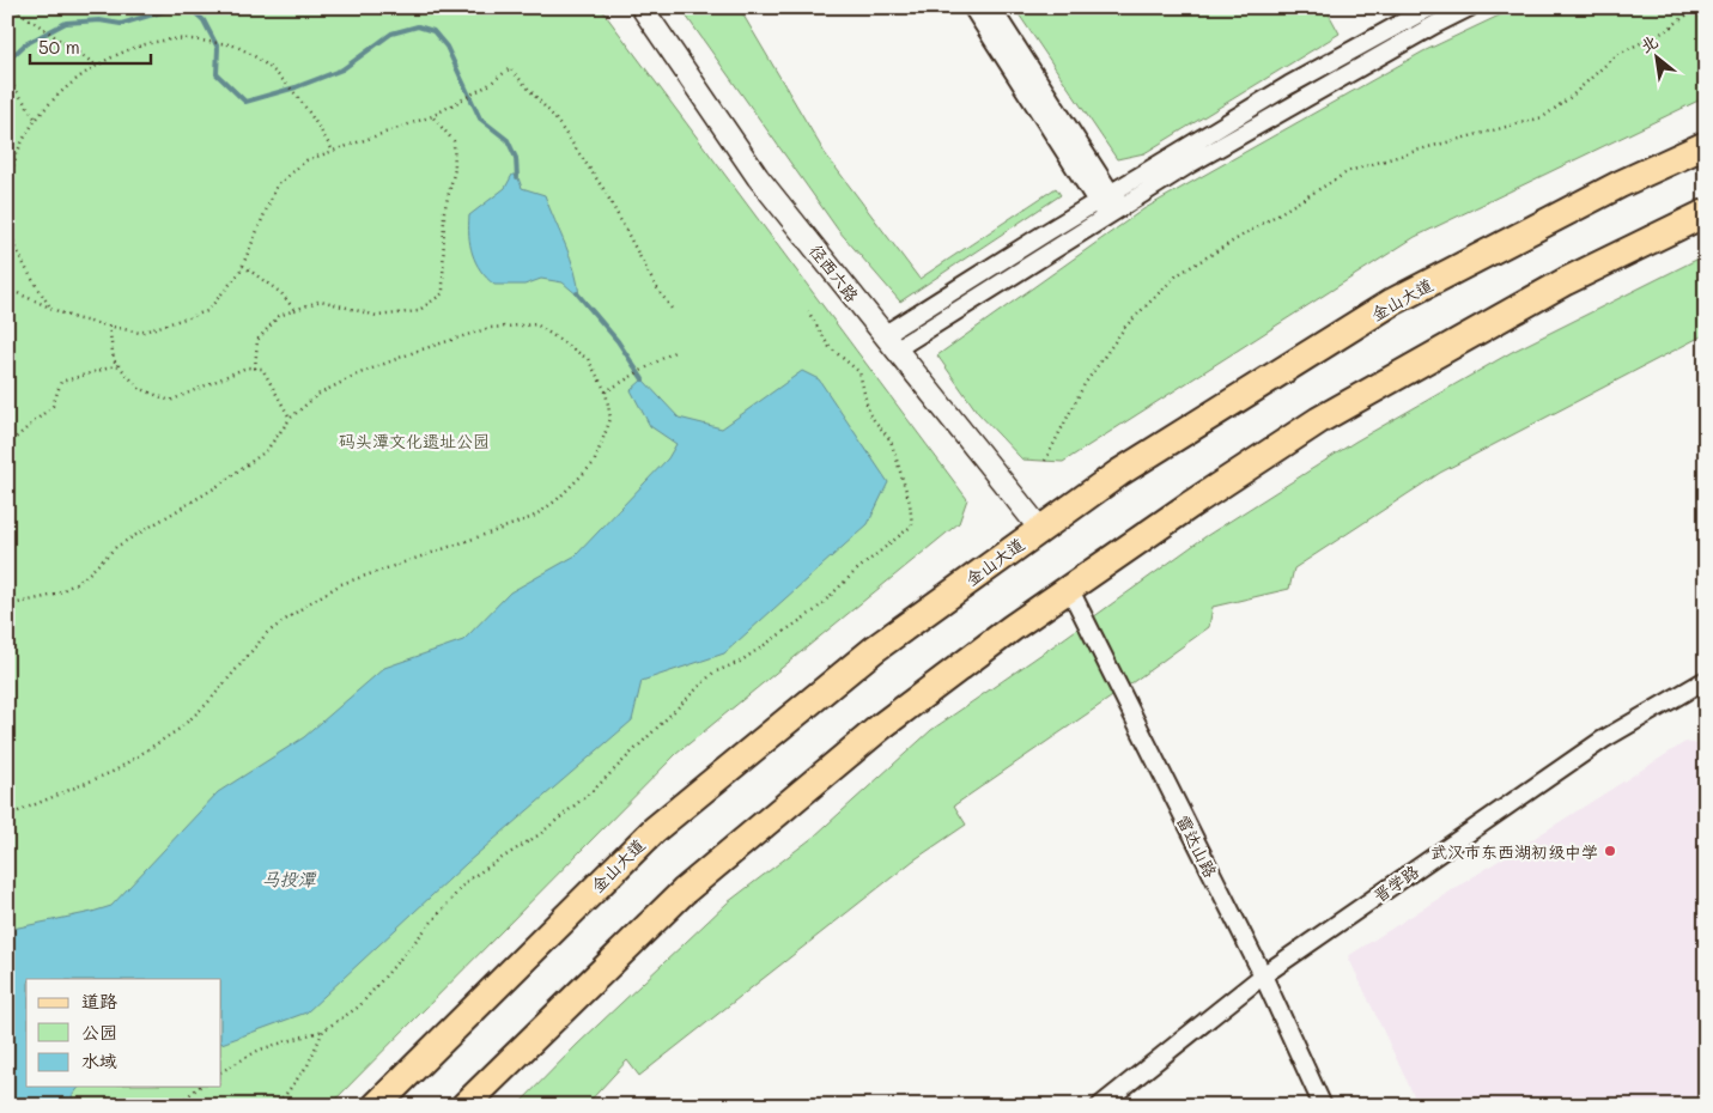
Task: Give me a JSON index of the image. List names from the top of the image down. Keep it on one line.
{"streets":{"main road":["金山大道"],"street":["径西六路","雷达山路","晋学路"]},"crossings":[["径西六路","金山大道"],["雷达山路","晋学路"]],"water":["马投潭"],"parks":["码头潭文化遗址公园"],"places":["武汉市东西湖初级中学"],"legend":["道路","公园","水域"],"scale_bar":"50 m","north":"top left"}
